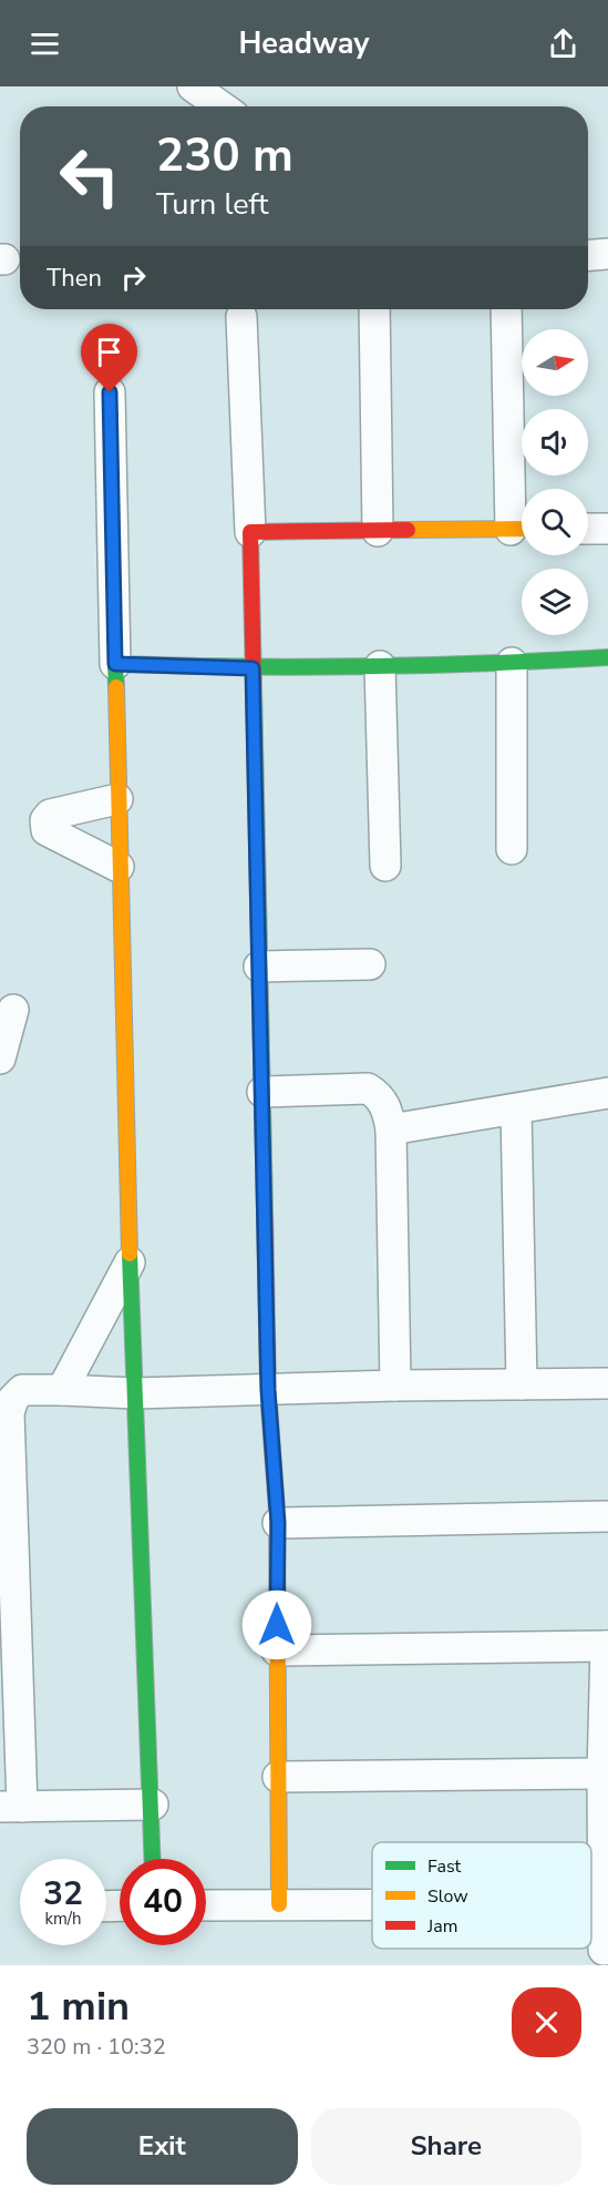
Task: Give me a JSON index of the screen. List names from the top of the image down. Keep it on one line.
{"legend":["Fast","Slow","Jam"],"north":"right","page":{"header":"Headway","turn":["230 m","Turn left"],"then":"Then","speed":"32 km/h","limit":"40","heading":["1 min","320 m · 10:32"],"buttons":["Exit","Share"]}}
